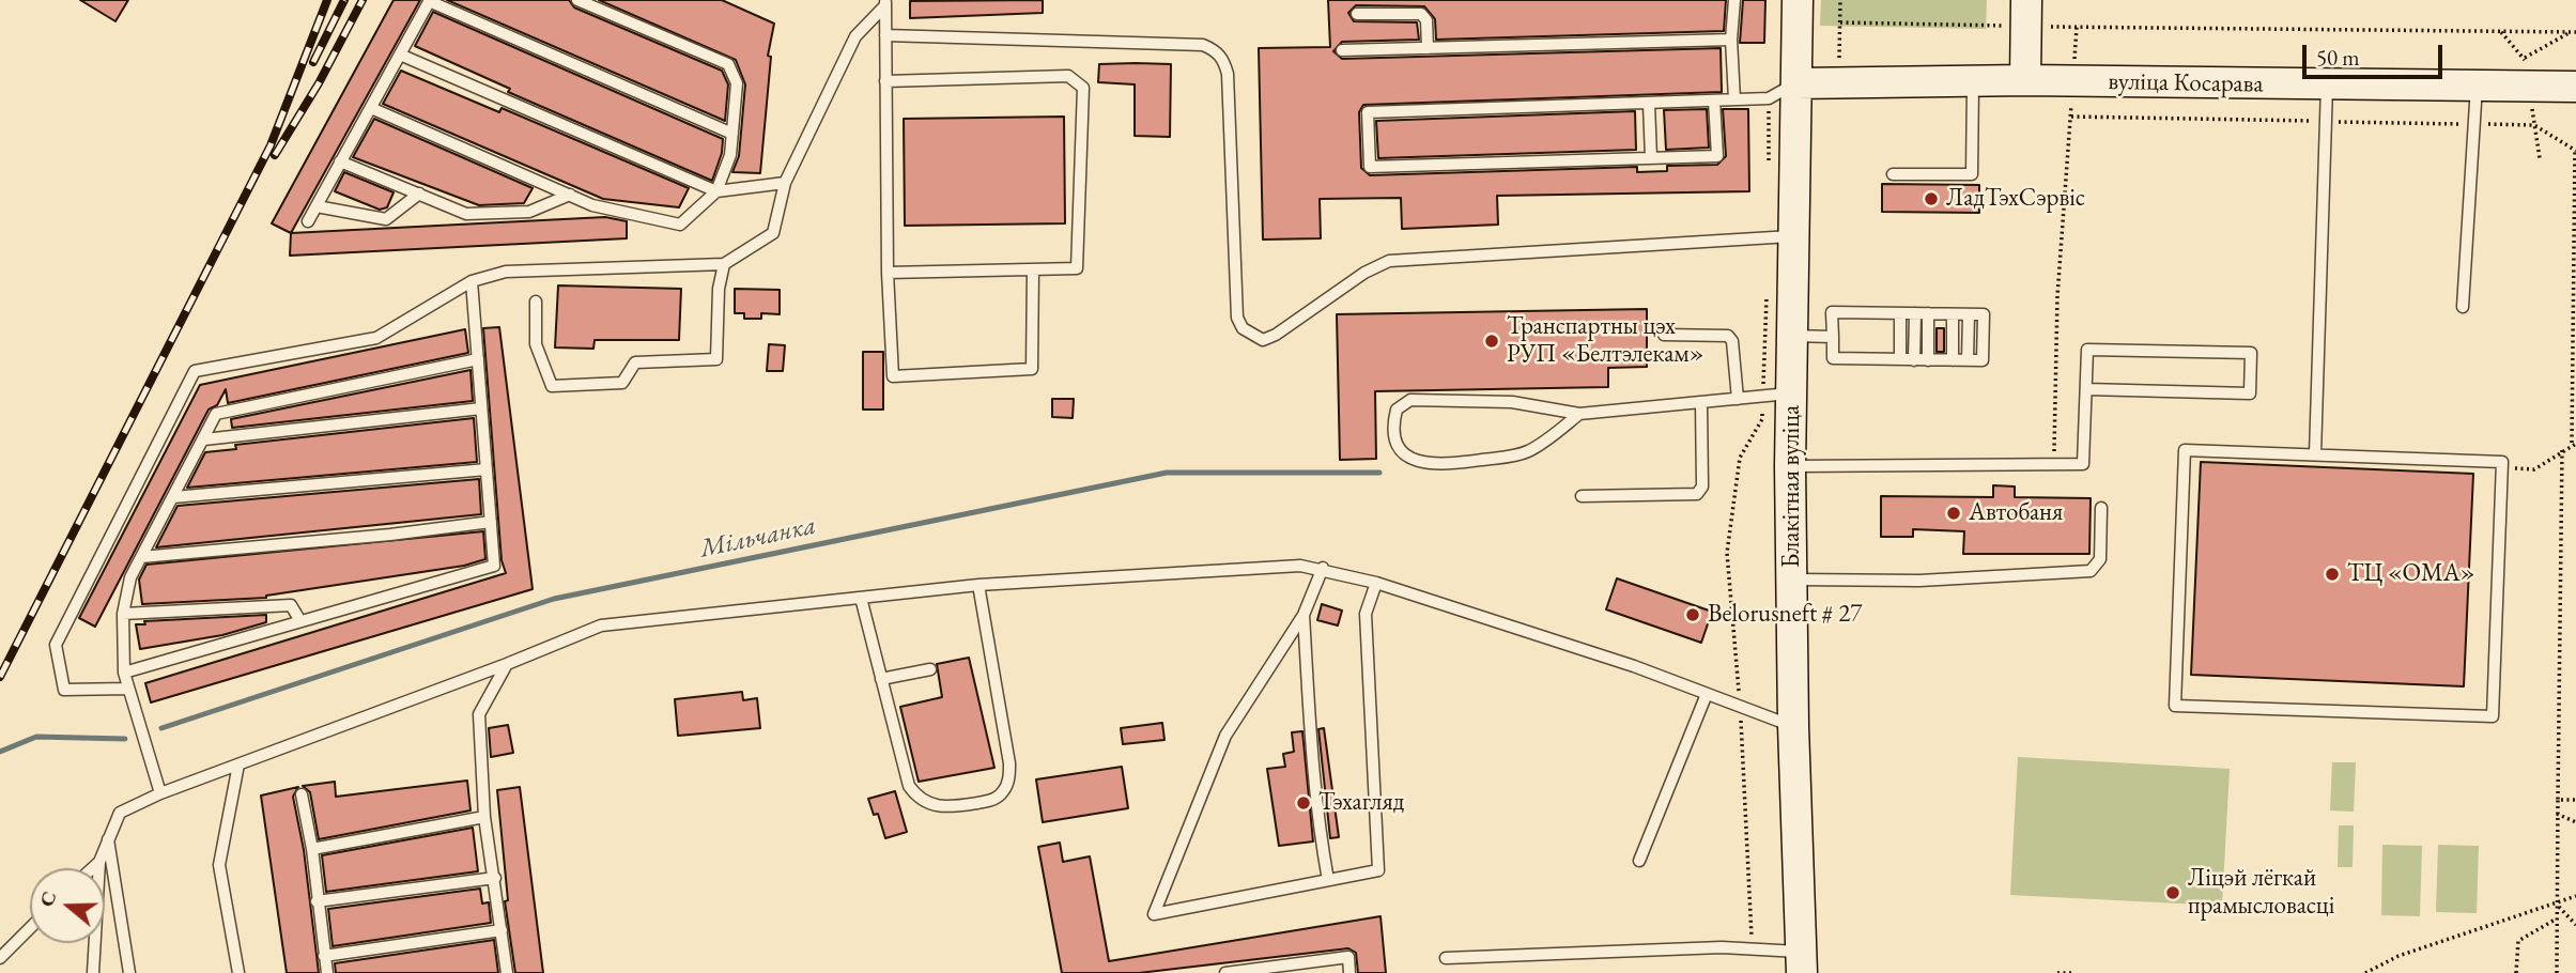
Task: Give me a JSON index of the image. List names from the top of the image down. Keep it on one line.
{"streets":{"street":["вуліца Косарава","Блакітная вуліца"]},"crossings":[["вуліца Косарава","Блакітная вуліца"]],"water":["Мільчанка"],"places":["ЛадТэхСэрвіс","Транспартны цэх РУП «Белтэлекам»","Автобаня","ТЦ «ОМА»","Belorusneft # 27","Тэхагляд","Ліцэй лёгкай прамысловасці"],"scale_bar":"50 m","north":"left"}
